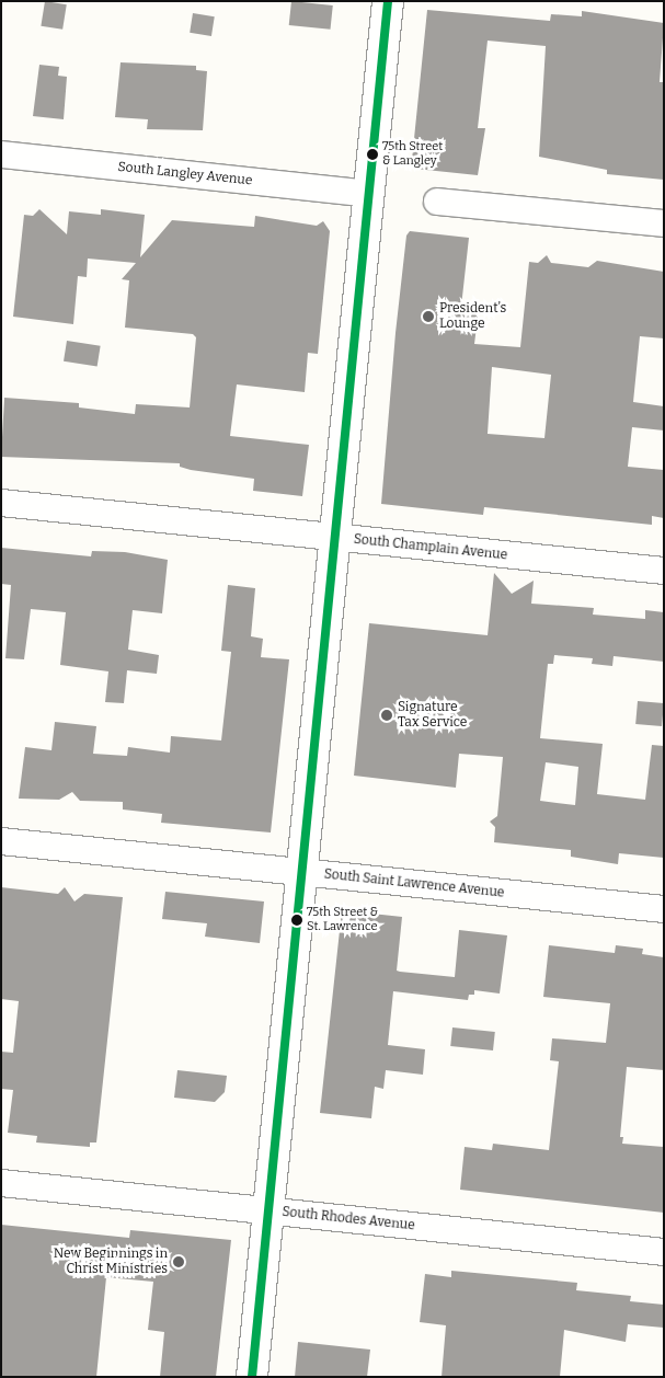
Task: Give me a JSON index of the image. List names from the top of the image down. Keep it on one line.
{"streets":{"street":["South Langley Avenue","South Champlain Avenue","South Saint Lawrence Avenue","South Rhodes Avenue"]},"places":["75th Street & Langley","President’s Lounge","Signature Tax Service","75th Street & St. Lawrence","New Beginnings in Christ Ministries"]}
